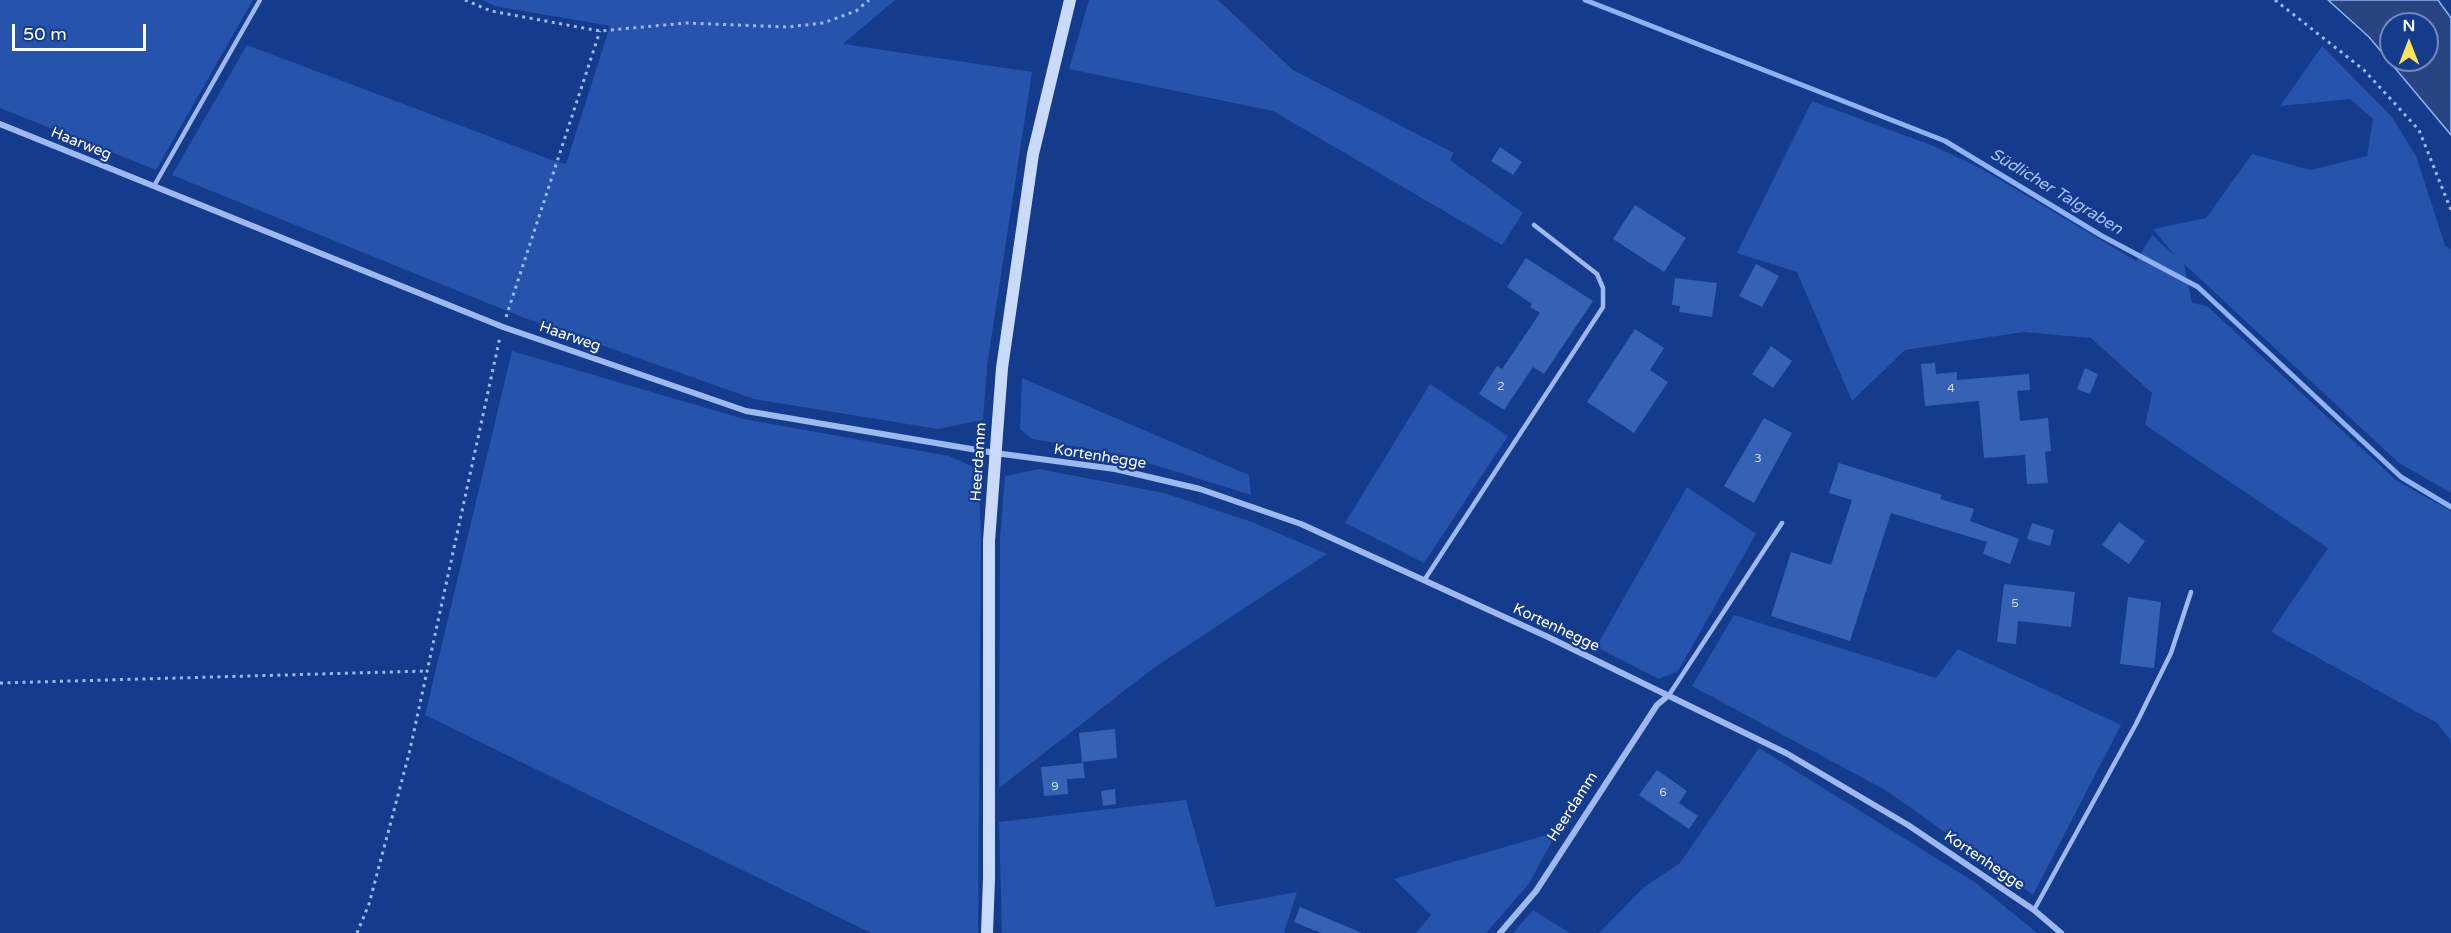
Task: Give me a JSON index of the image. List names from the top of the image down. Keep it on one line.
{"streets":{"street":["Haarweg","Kortenhegge","Heerdamm"]},"crossings":[["Haarweg","Kortenhegge"],["Haarweg","Heerdamm"],["Kortenhegge","Heerdamm"]],"water":["Südlicher Talgraben"],"house_numbers":["2","4","3","5","9","6"],"scale_bar":"50 m","north":"top"}
